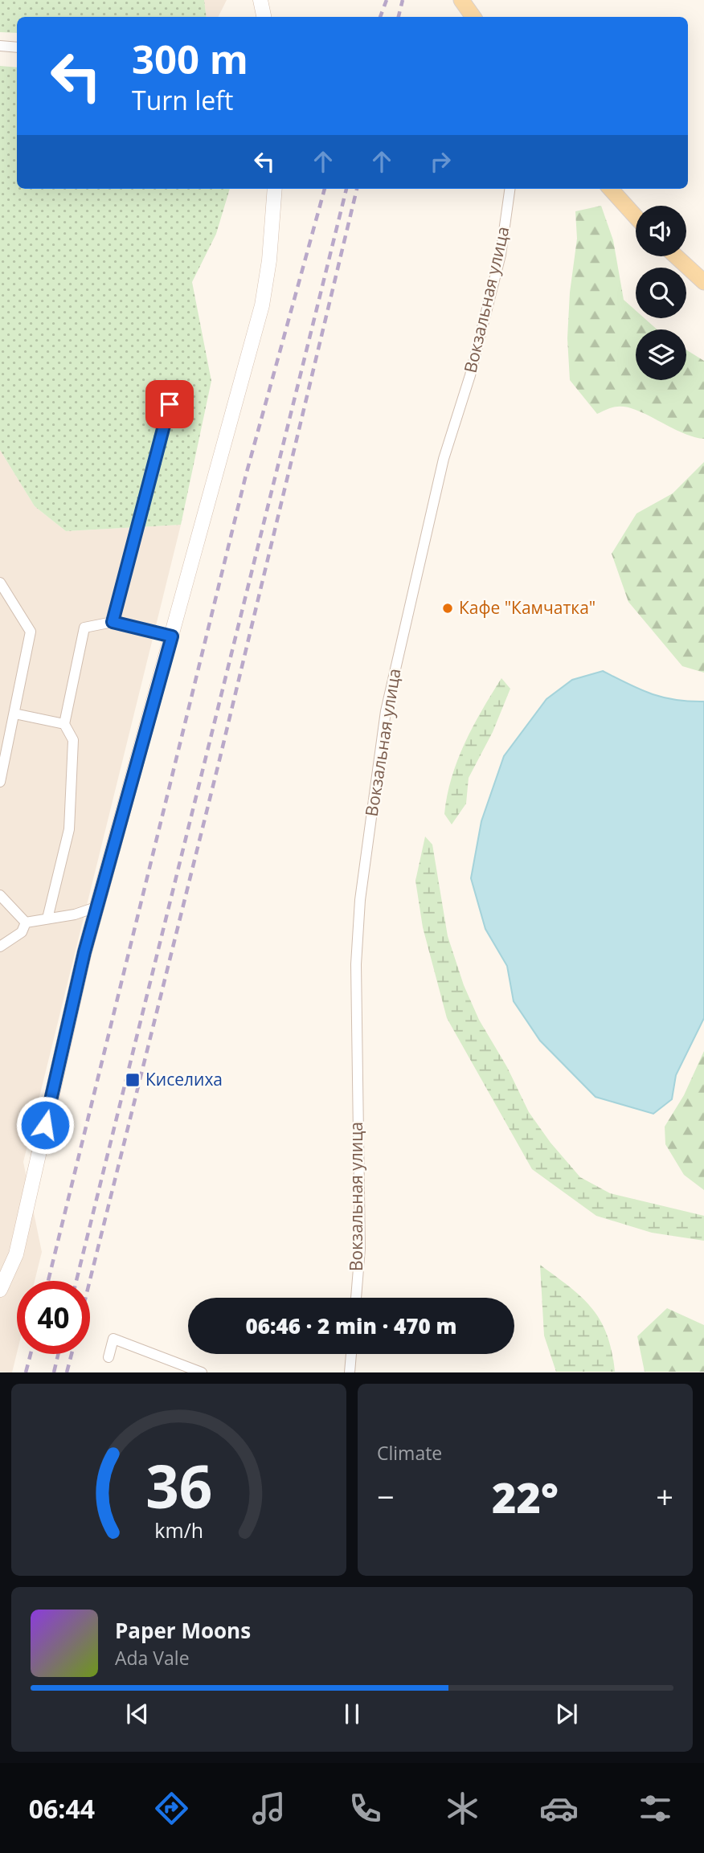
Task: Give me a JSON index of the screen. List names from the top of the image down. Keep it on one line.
{"streets":{"street":["Вокзальная улица"]},"places":{"other":["Кафе \"Камчатка\""],"transit":["Киселиха"]},"page":{"turn":["300 m","Turn left"],"limit":"40","trip":"06:46 · 2 min · 470 m","tile":"Climate","heat":["−","22°","+"],"song":["Paper Moons","Ada Vale"],"tabs":"06:44","gauge":["36","km/h"]}}
